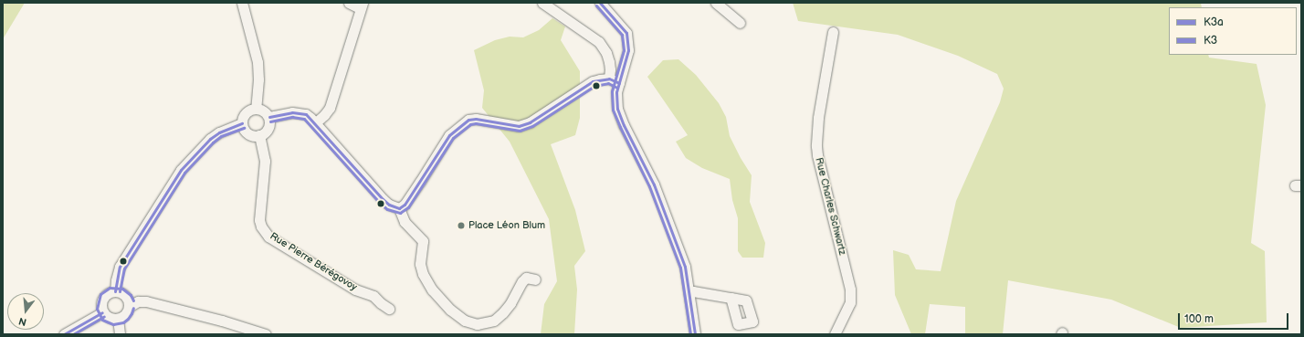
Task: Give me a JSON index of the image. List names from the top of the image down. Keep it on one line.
{"streets":{"street":["Rue Charles Schwartz","Rue Pierre Bérégovoy"]},"places":["Place Léon Blum"],"lines":["transit line K3a","transit line K3"],"legend":["K3a","K3"],"scale_bar":"100 m","north":"bottom"}
